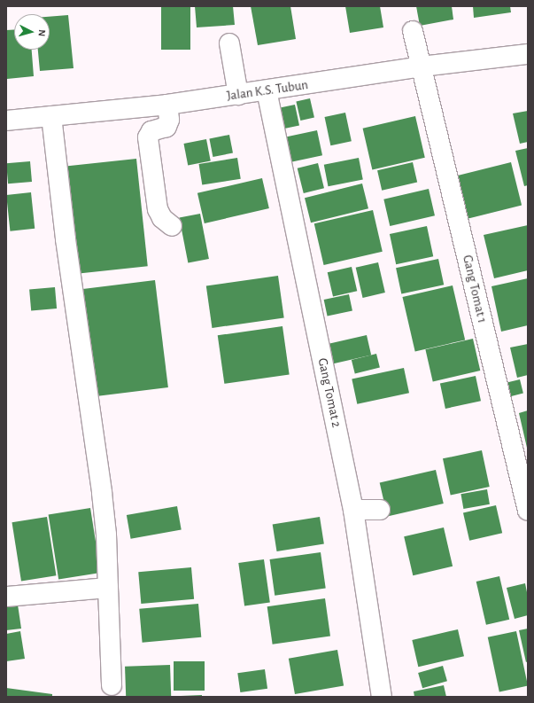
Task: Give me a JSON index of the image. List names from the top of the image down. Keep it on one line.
{"streets":{"street":["Jalan K.S. Tubun","Gang Tomat 1","Gang Tomat 2"]},"crossings":[["Jalan K.S. Tubun","Gang Tomat 1"],["Jalan K.S. Tubun","Gang Tomat 2"]],"north":"right"}
